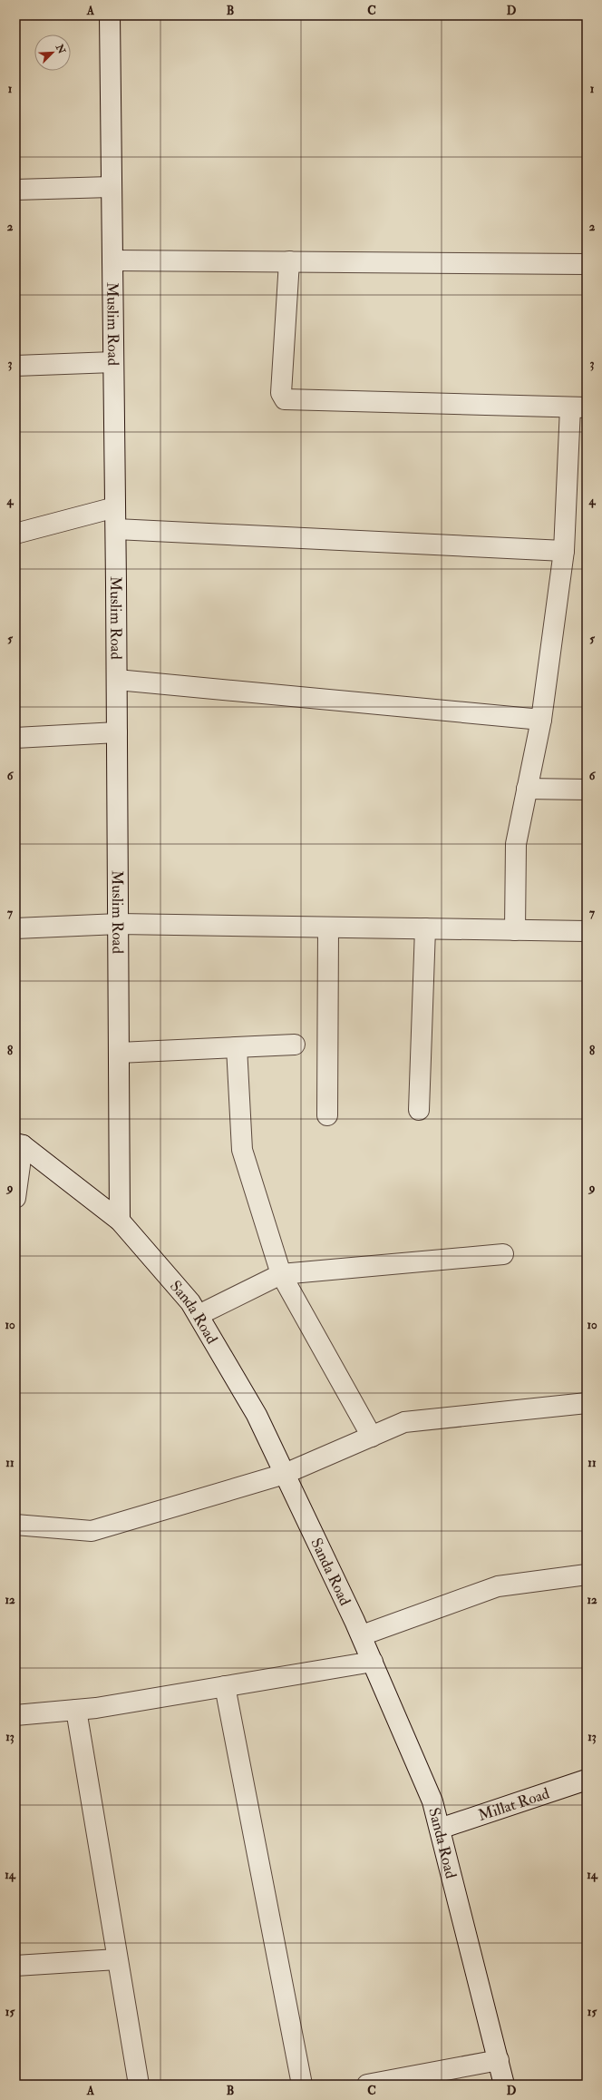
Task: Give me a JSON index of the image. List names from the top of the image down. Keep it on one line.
{"streets":{"street":["Muslim Road","Sanda Road","Millat Road"]},"crossings":[["Muslim Road","Sanda Road"],["Sanda Road","Millat Road"]],"north":"top right","grid":{"columns":["A","B","C","D"],"rows":["1","2","3","4","5","6","7","8","9","10","11","12","13","14","15"]}}
